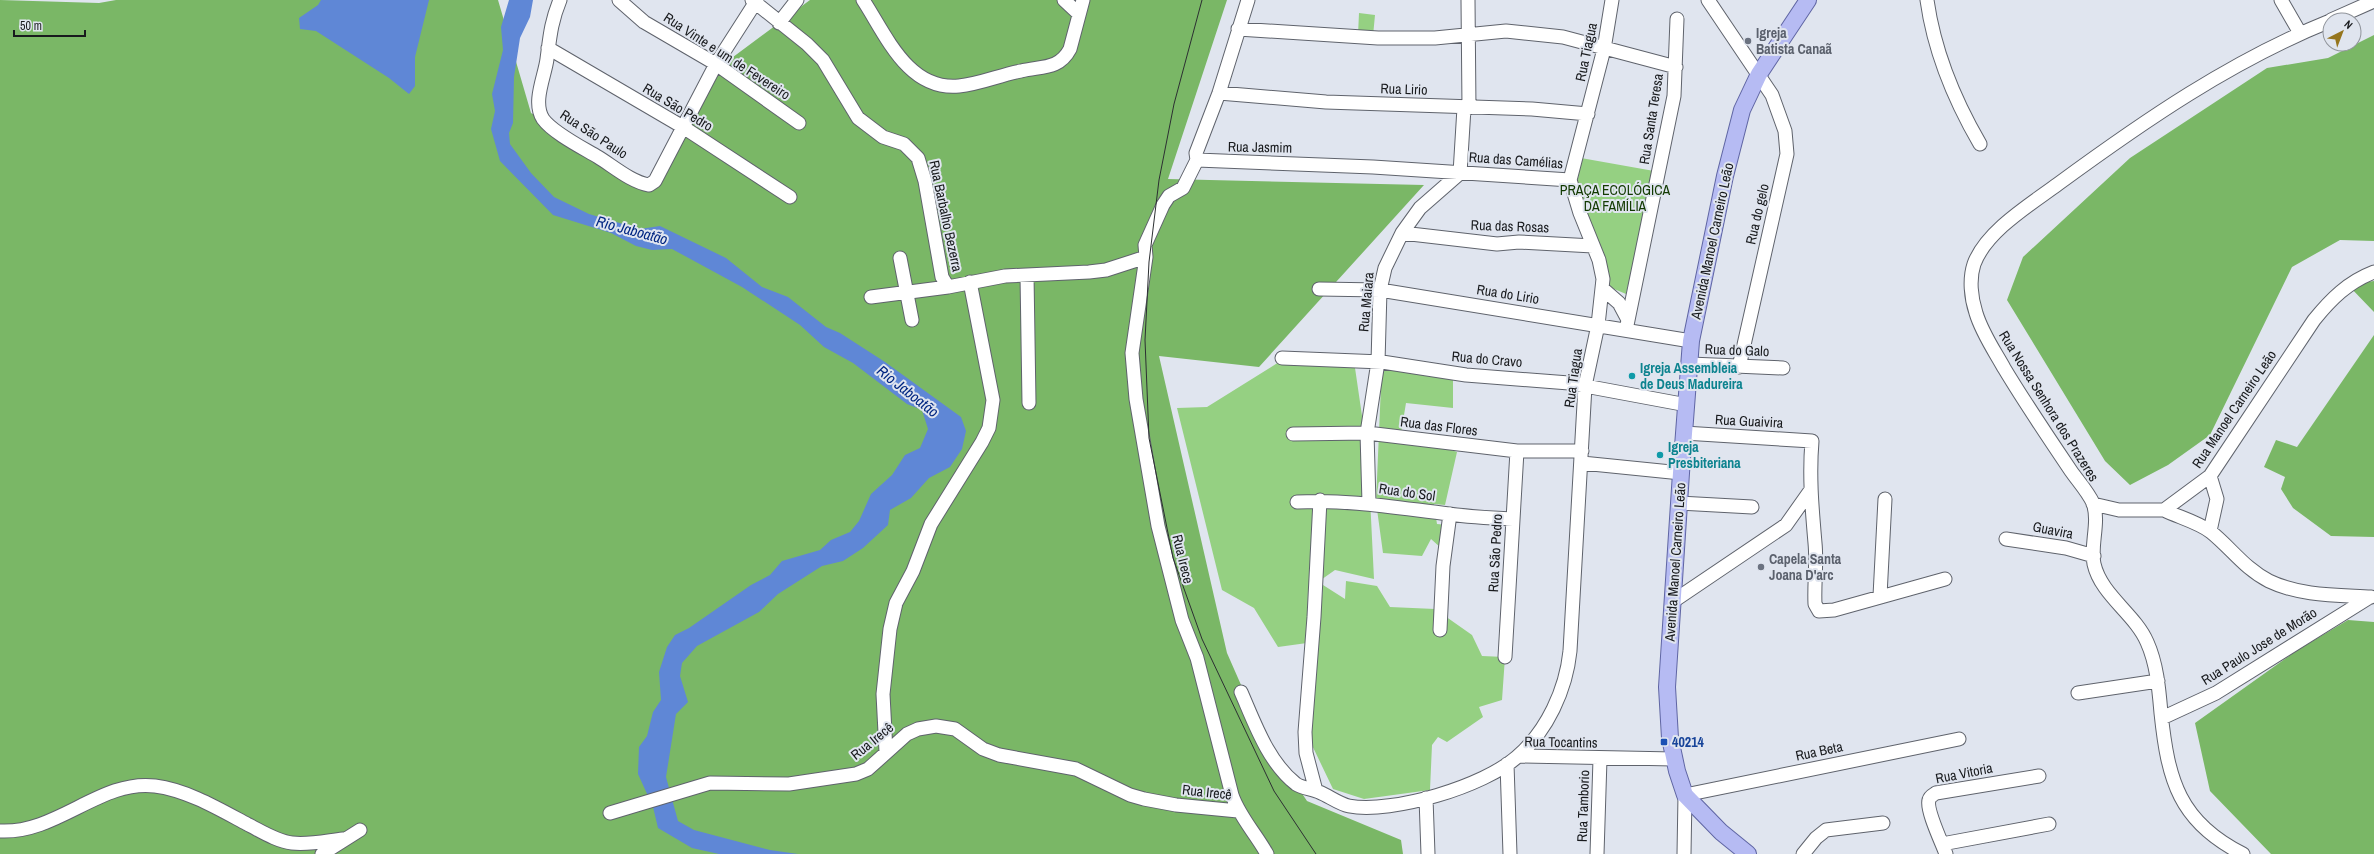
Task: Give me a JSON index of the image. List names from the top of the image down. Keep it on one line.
{"streets":{"main road":["Avenida Manoel Carneiro Leão"],"street":["Rua Tiagua","Rua Vinte e um de Fevereiro","Rua Lirio","Rua São Pedro","Rua Santa Teresa","Rua São Paulo","Rua Jasmim","Rua das Camélias","Rua do gelo","Rua Barbalho Bezerra","Rua das Rosas","Rua do Lirio","Rua Maiara","Rua do Galo","Rua do Cravo","Rua Nossa Senhora dos Prazeres","Rua Manoel Carneiro Leão","Rua Guaivira","Rua das Flores","Rua do Sol","Guavira","Rua Irece","Rua Paulo Jose de Morão","Rua Irecê","Rua Tocantins","Rua Beta","Rua Vitoria","Rua Tamborio"]},"crossings":[["Rua Tiagua","Rua Lirio"],["Rua Tiagua","Rua das Camélias"],["Rua Tiagua","Rua das Rosas"],["Rua Tiagua","Rua do Lirio"],["Rua Tiagua","Rua do Cravo"],["Rua Tiagua","Rua das Flores"],["Rua Tiagua","Rua Tocantins"],["Rua São Pedro","Rua São Paulo"],["Rua São Pedro","Rua das Flores"],["Rua São Pedro","Rua do Sol"],["Rua Santa Teresa","Rua do Lirio"],["Rua Jasmim","Rua das Camélias"],["Rua Jasmim","Rua Maiara"],["Rua Jasmim","Rua Irece"],["Rua das Camélias","Rua Maiara"],["Rua do gelo","Avenida Manoel Carneiro Leão"],["Rua do gelo","Rua do Galo"],["Rua Barbalho Bezerra","Rua Irece"],["Rua das Rosas","Rua Maiara"],["Avenida Manoel Carneiro Leão","Rua do Lirio"],["Avenida Manoel Carneiro Leão","Rua do Galo"],["Avenida Manoel Carneiro Leão","Rua do Cravo"],["Avenida Manoel Carneiro Leão","Rua Guaivira"],["Avenida Manoel Carneiro Leão","Rua das Flores"],["Avenida Manoel Carneiro Leão","Rua Tocantins"],["Avenida Manoel Carneiro Leão","Rua Beta"],["Rua do Lirio","Rua Maiara"],["Rua Maiara","Rua do Cravo"],["Rua Maiara","Rua das Flores"],["Rua Maiara","Rua do Sol"],["Rua Nossa Senhora dos Prazeres","Guavira"],["Rua Nossa Senhora dos Prazeres","Rua Paulo Jose de Morão"],["Rua Irece","Rua Irecê"],["Rua Tocantins","Rua Tamborio"]],"water":["Rio Jaboatão"],"parks":["PRAÇA ECOLÓGICA DA FAMÍLIA"],"places":{"other":["Igreja Batista Canaã","Igreja Assembleia de Deus Madureira","Igreja Presbiteriana","Capela Santa Joana D'arc"],"transit":["40214"]},"scale_bar":"50 m","north":"top right"}
